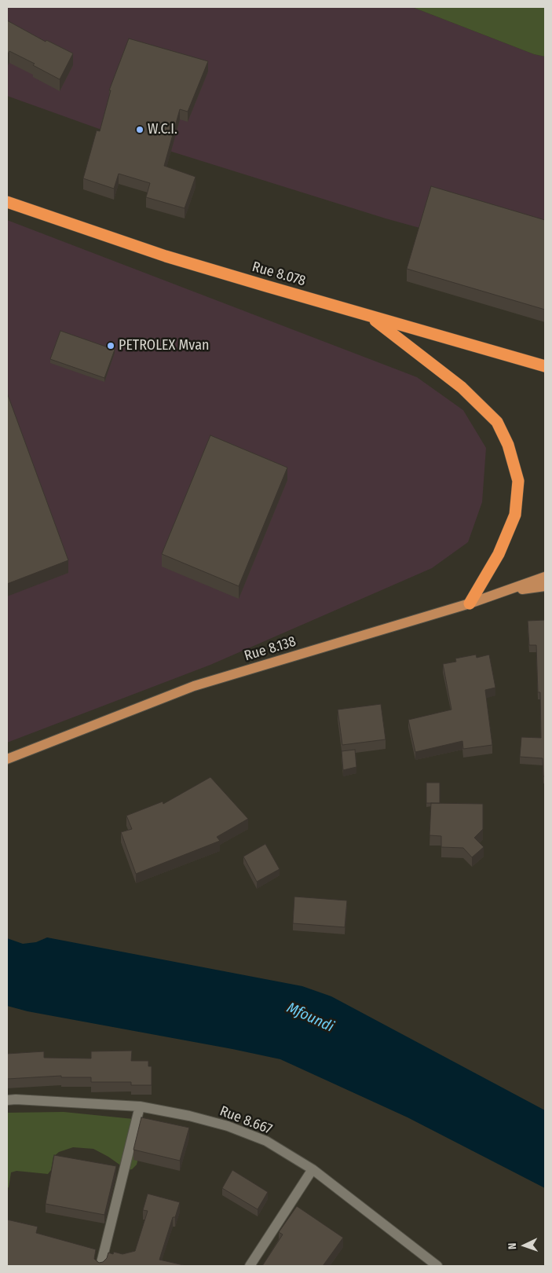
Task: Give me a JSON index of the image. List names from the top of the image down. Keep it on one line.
{"streets":{"highway":["Rue 8.078"],"main road":["Rue 8.138"],"street":["Rue 8.667"]},"water":["Mfoundi"],"places":["W.C.I.","PETROLEX Mvan"],"north":"left"}
